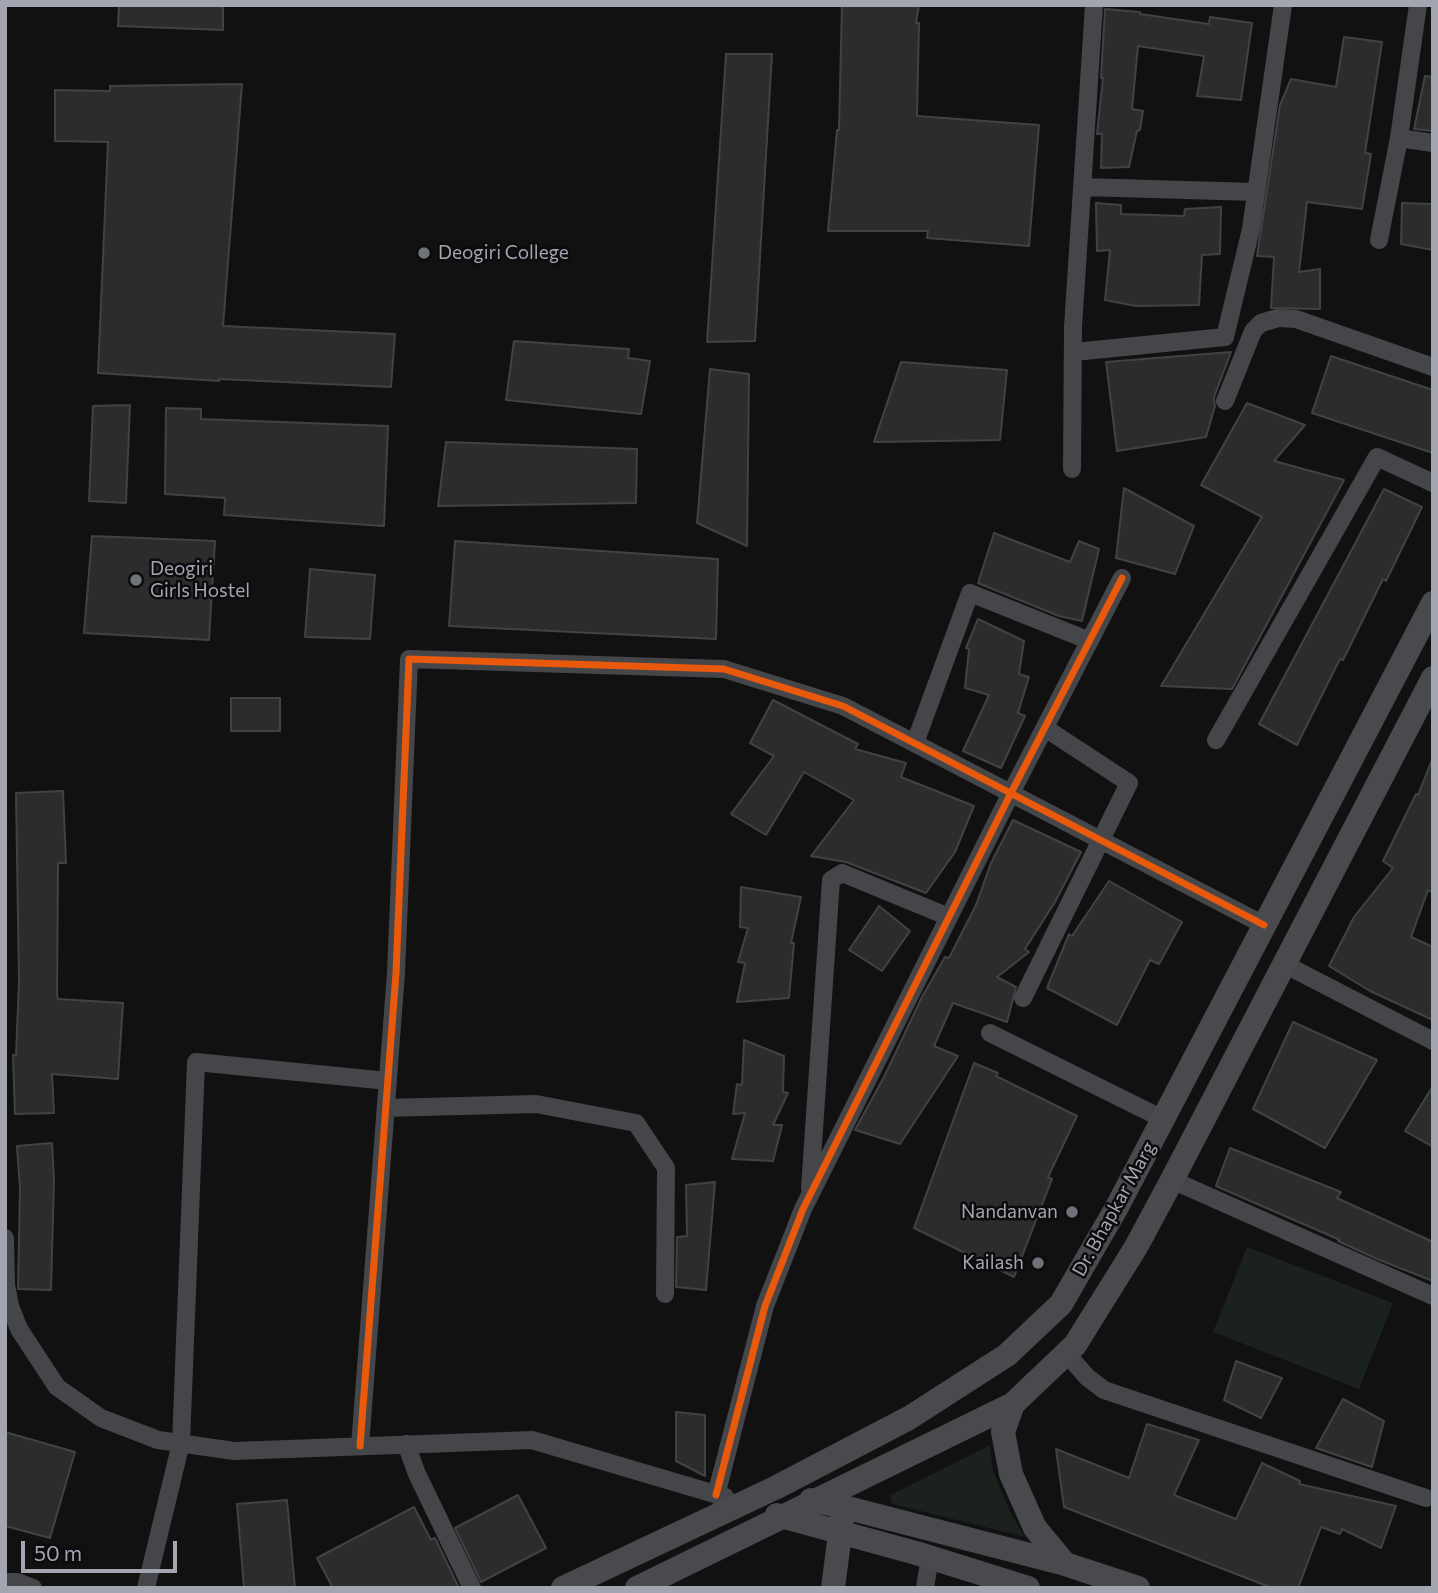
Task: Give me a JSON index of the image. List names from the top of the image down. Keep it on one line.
{"streets":{"main road":["Dr. Bhapkar Marg"]},"places":["Deogiri College","Deogiri Girls Hostel","Nandanvan","Kailash"],"scale_bar":"50 m"}
